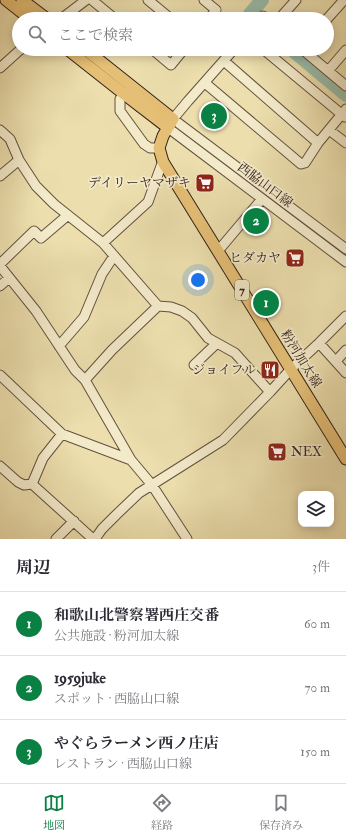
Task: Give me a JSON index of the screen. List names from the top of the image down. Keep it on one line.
{"streets":{"main road":["7","粉河加太線"],"street":["西脇山口線"]},"places":{"supermarket":["デイリーヤマザキ","ヒダカヤ","NEX"],"restaurant":["ジョイフル"]},"page":{"search":"ここで検索","pins":["3","2","1"],"heading":["周辺","3件"],"list":[{"mark":"1","name":"和歌山北警察署西庄交番","note":"公共施設 · 粉河加太線","value":"60 m"},{"mark":"2","name":"1959juke","note":"スポット · 西脇山口線","value":"70 m"},{"mark":"3","name":"やぐらラーメン西ノ庄店","note":"レストラン · 西脇山口線","value":"150 m"}],"nav":["地図","経路","保存済み"]}}
